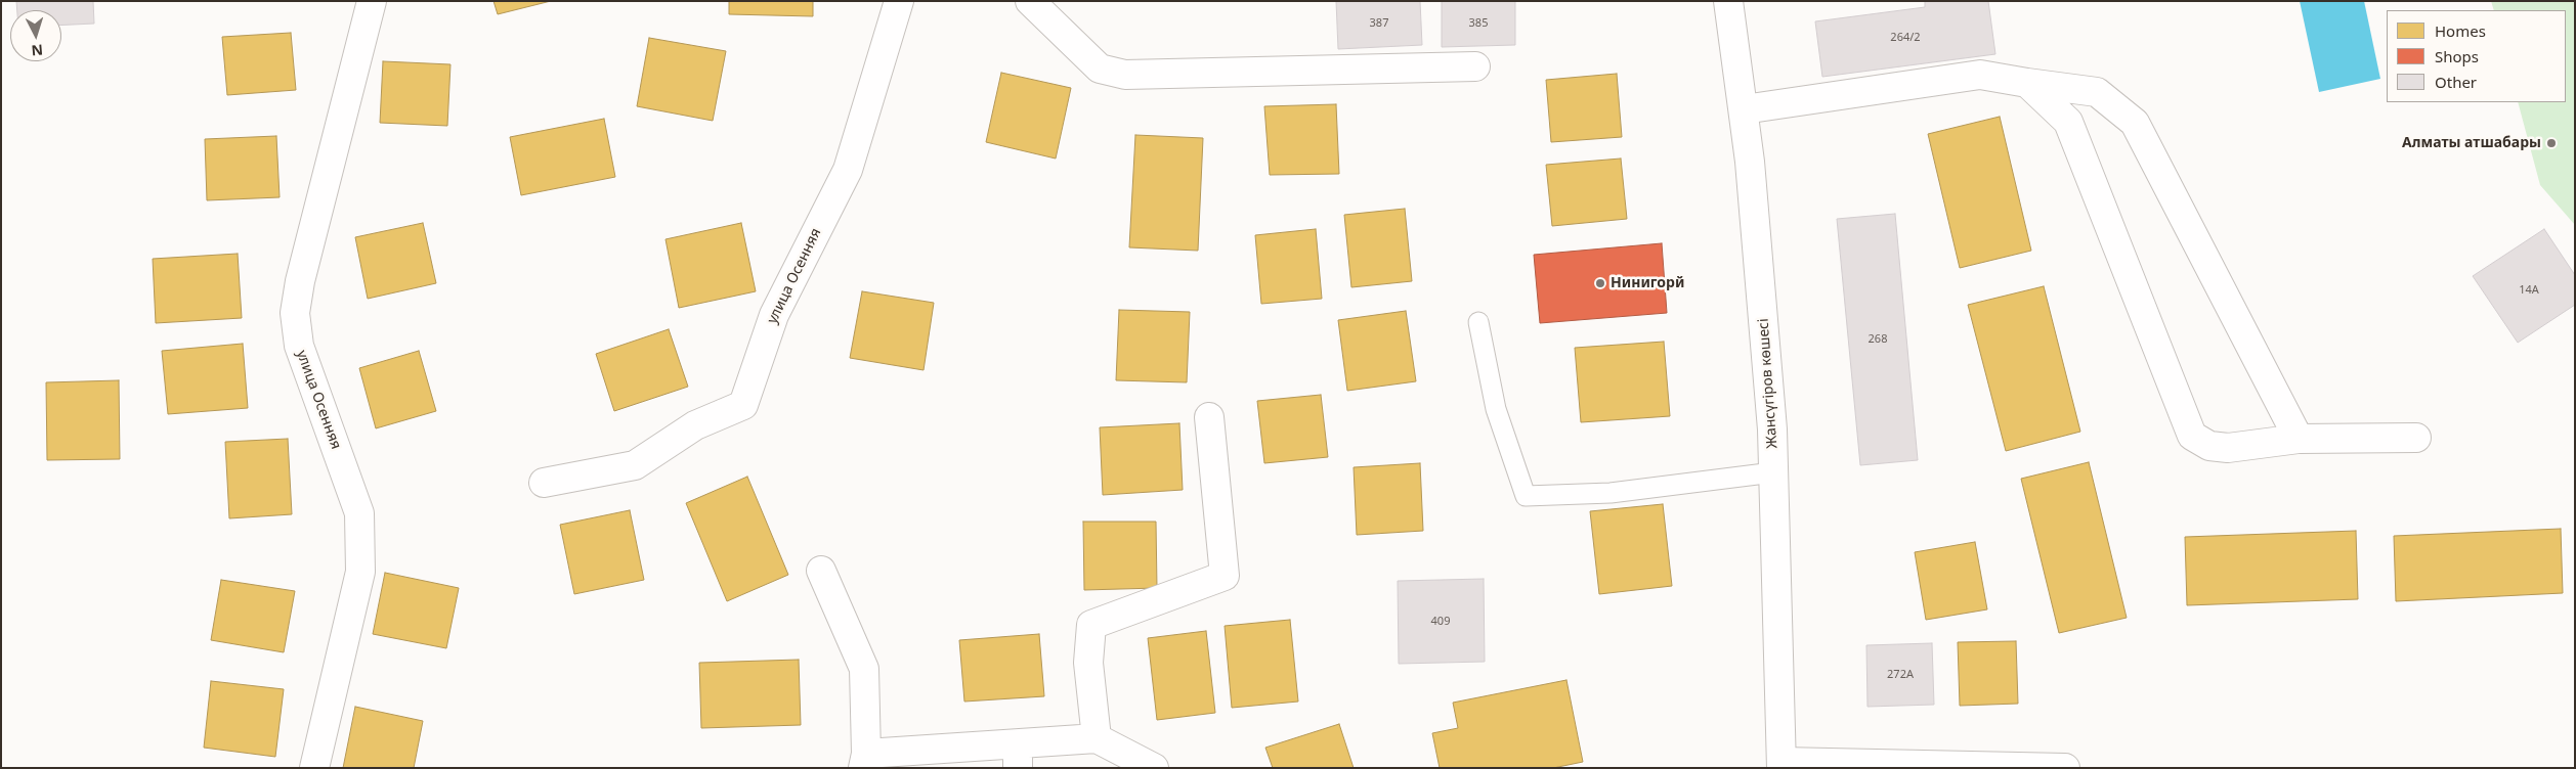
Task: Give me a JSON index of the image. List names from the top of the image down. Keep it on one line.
{"streets":{"street":["улица Осенняя","Жансүгіров көшесі"]},"places":["Алматы атшабары","Нинигорй"],"house_numbers":["387","385","264/2","14А","268","409","272А"],"legend":["Homes","Shops","Other"],"north":"bottom"}
